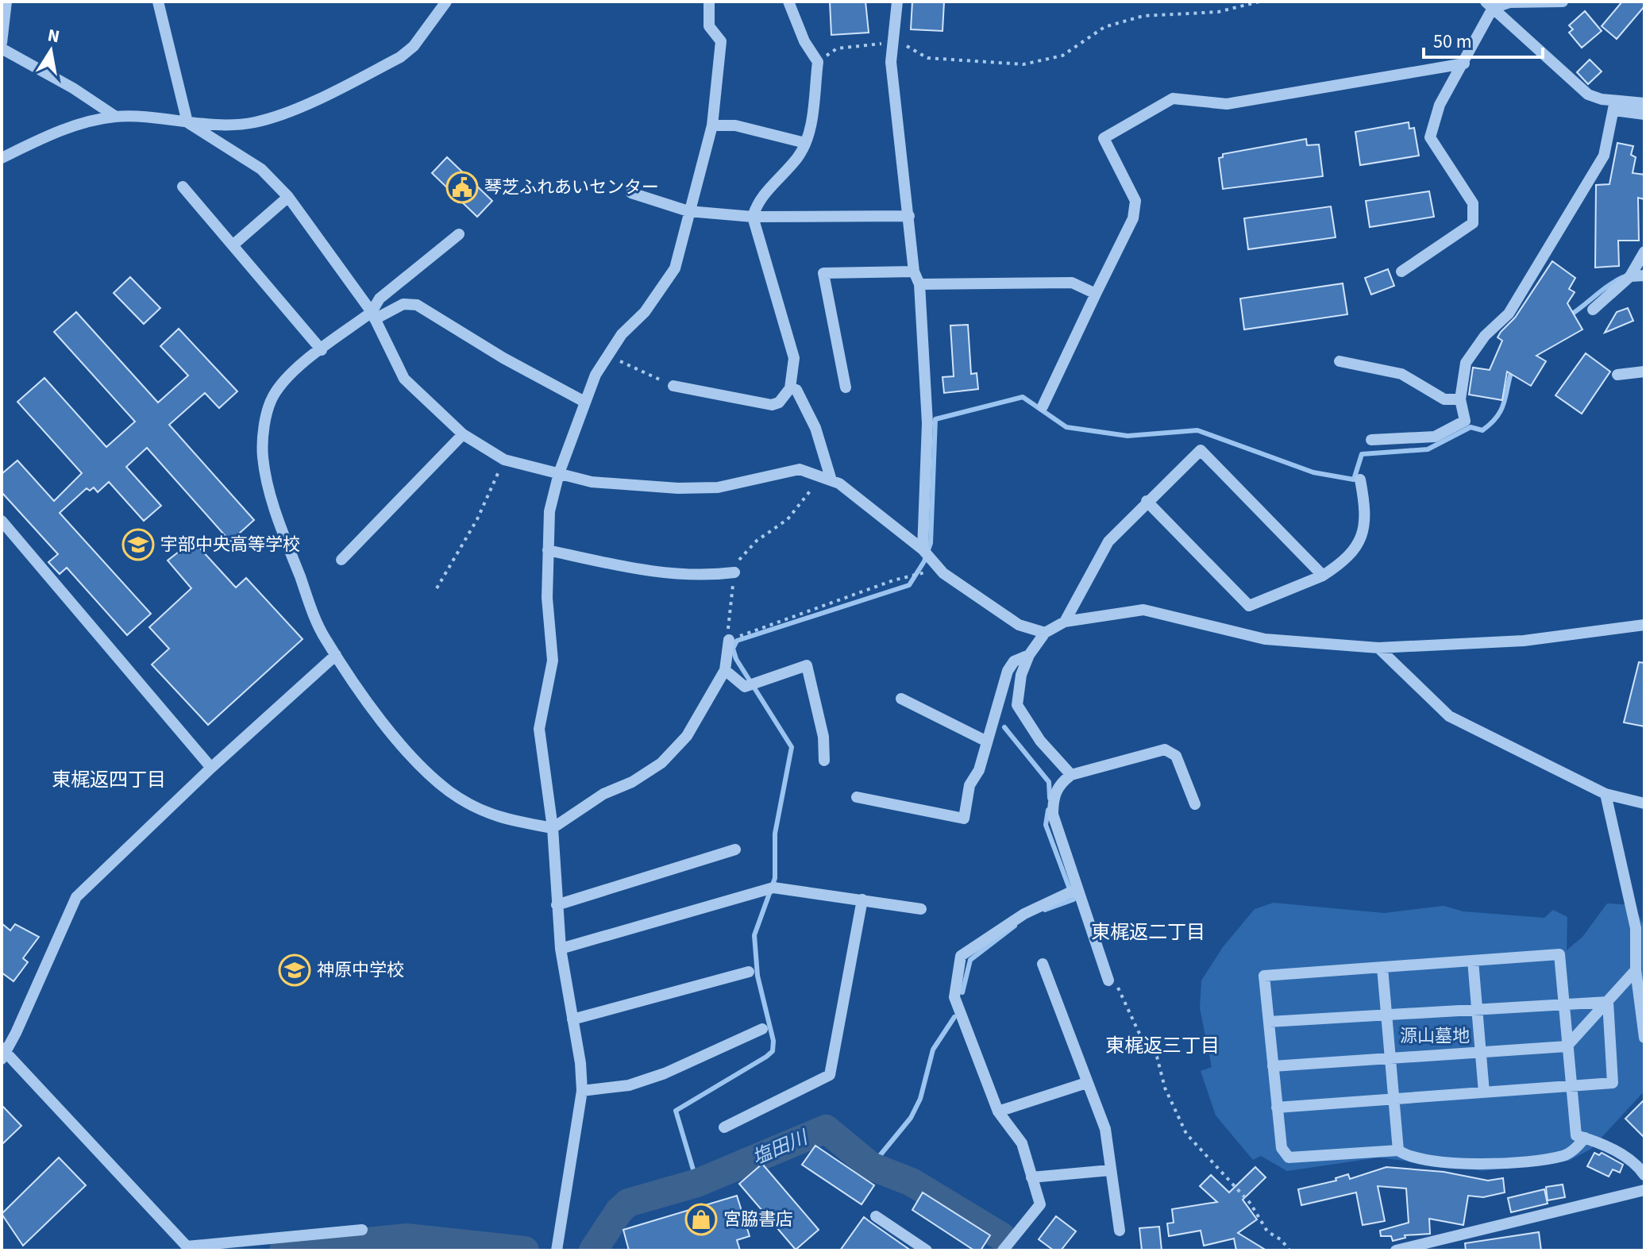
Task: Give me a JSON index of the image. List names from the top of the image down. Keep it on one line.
{"districts":["東梶返四丁目","東梶返二丁目","東梶返三丁目"],"water":["塩田川"],"parks":["源山墓地"],"places":{"public building":["琴芝ふれあいセンター"],"school or university":["宇部中央高等学校","神原中学校"],"shop":["宮脇書店"]},"scale_bar":"50 m","north":"top"}
